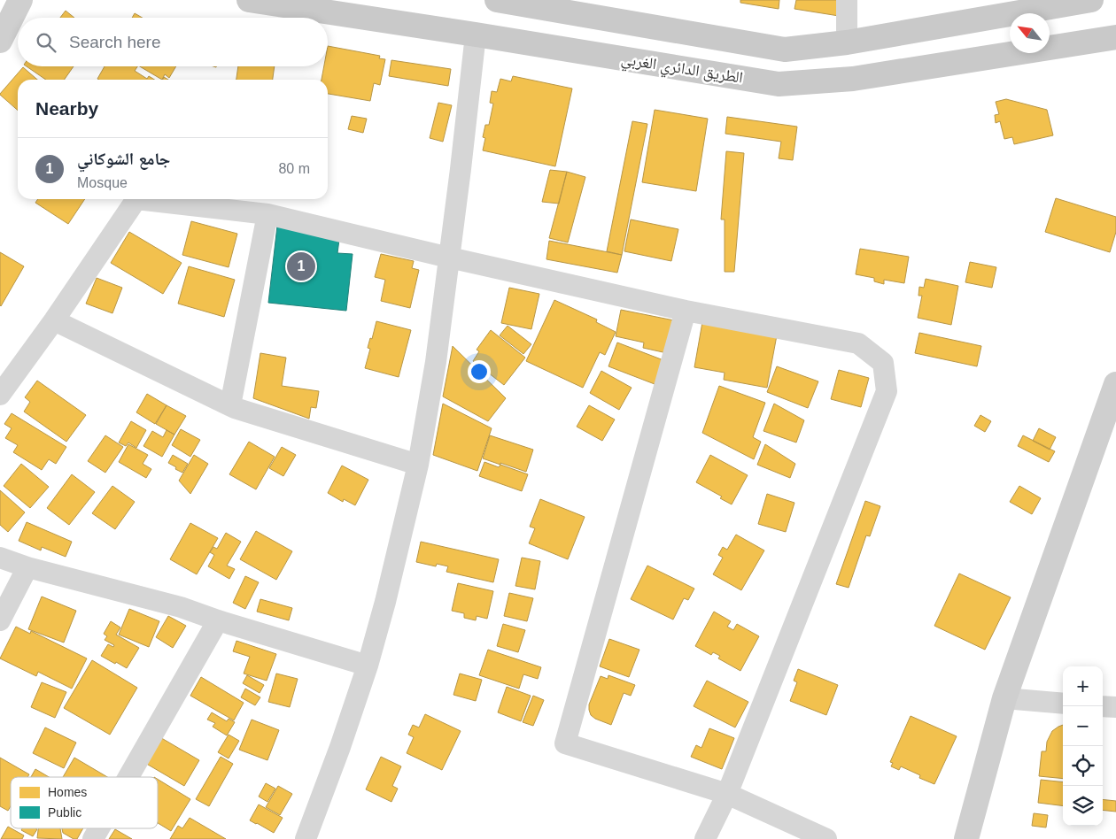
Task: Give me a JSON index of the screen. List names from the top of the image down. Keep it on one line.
{"streets":{"main road":["الطريق الدائري الغربي"]},"legend":["Homes","Public"],"north":"top left","page":{"search":"Search here","heading":"Nearby","list":[{"mark":"1","name":"جامع الشوكاني","note":"Mosque","value":"80 m"}],"pins":"1","map_buttons":["+","−"]}}
